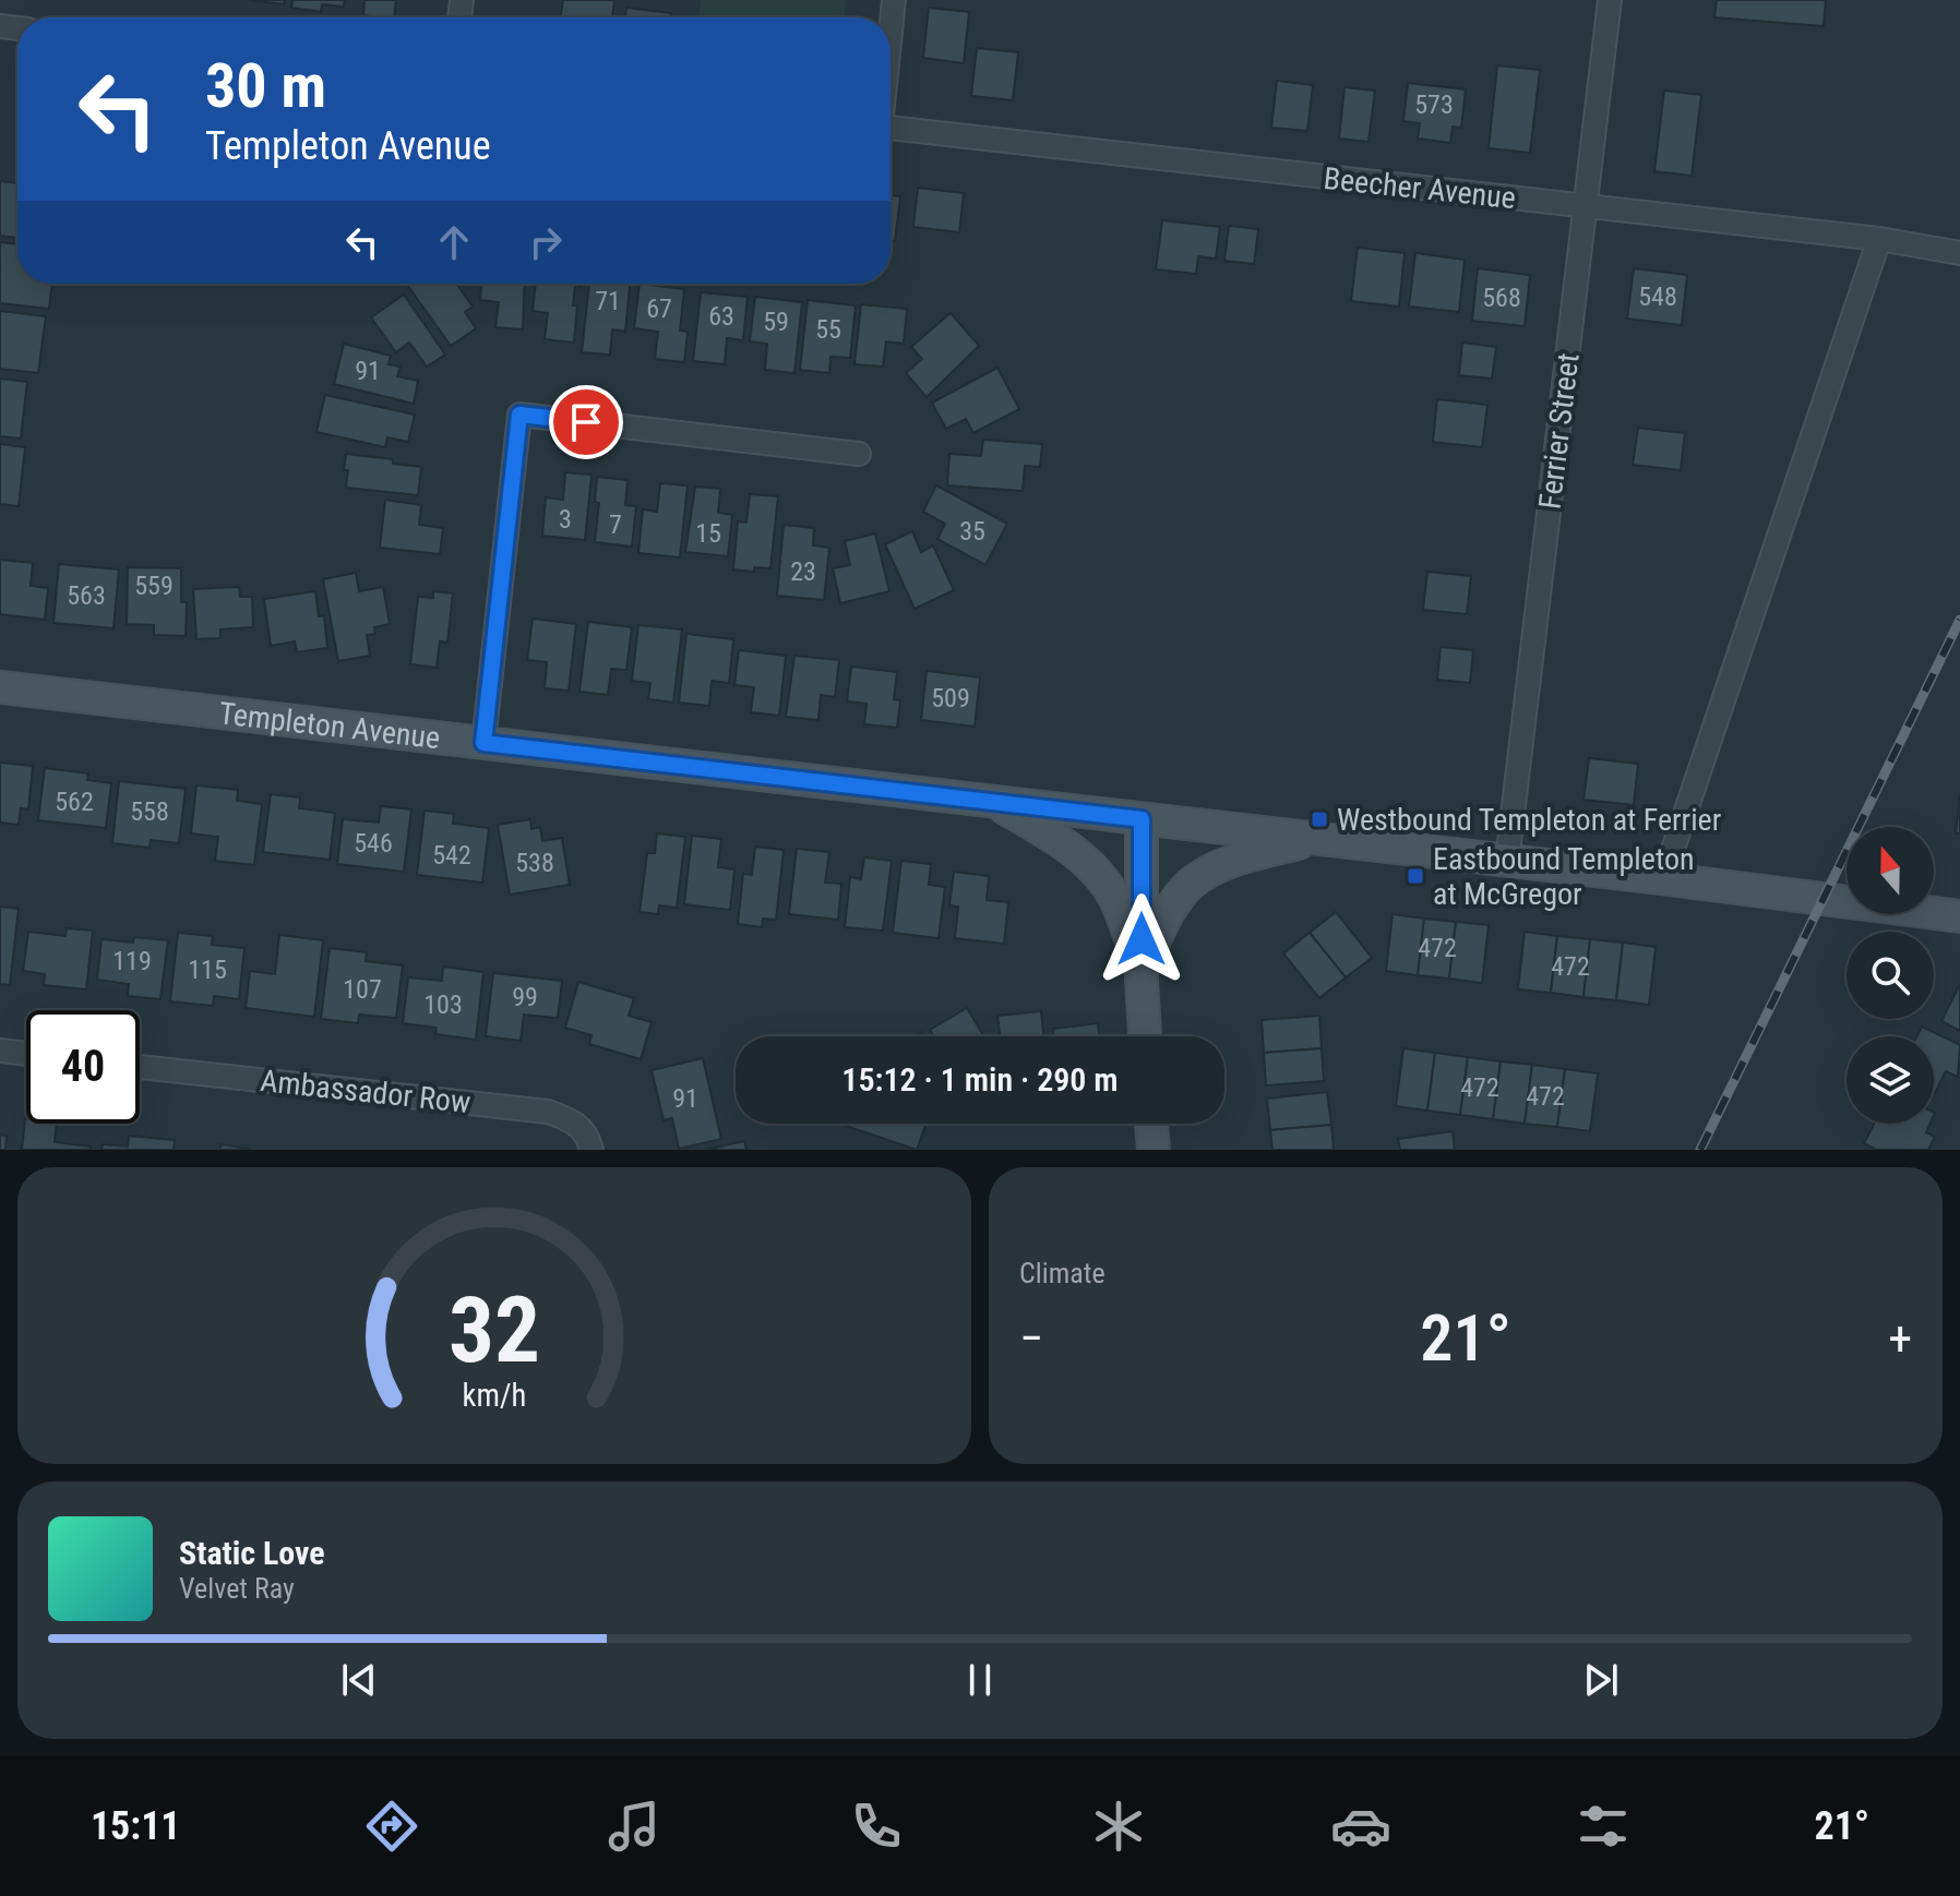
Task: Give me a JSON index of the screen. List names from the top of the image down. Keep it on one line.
{"streets":{"street":["Beecher Avenue","Ferrier Street","Templeton Avenue","Ambassador Row"]},"crossings":[["Beecher Avenue","Ferrier Street"],["Ferrier Street","Templeton Avenue"]],"places":{"transit":["Westbound Templeton at Ferrier","Eastbound Templeton at McGregor"]},"house_numbers":["573","548","568","71","67","63","59","55","91","3","7","35","15","23","559","563","509","562","558","546","542","538","472","119","472","115","107","99","103","472","472","91"],"north":"top","page":{"turn":["30 m","Templeton Avenue"],"limit":"40","trip":"15:12 · 1 min · 290 m","tile":"Climate","heat":["−","21°","+"],"song":["Static Love","Velvet Ray"],"tabs":["15:11","21°"],"gauge":["32","km/h"]}}
